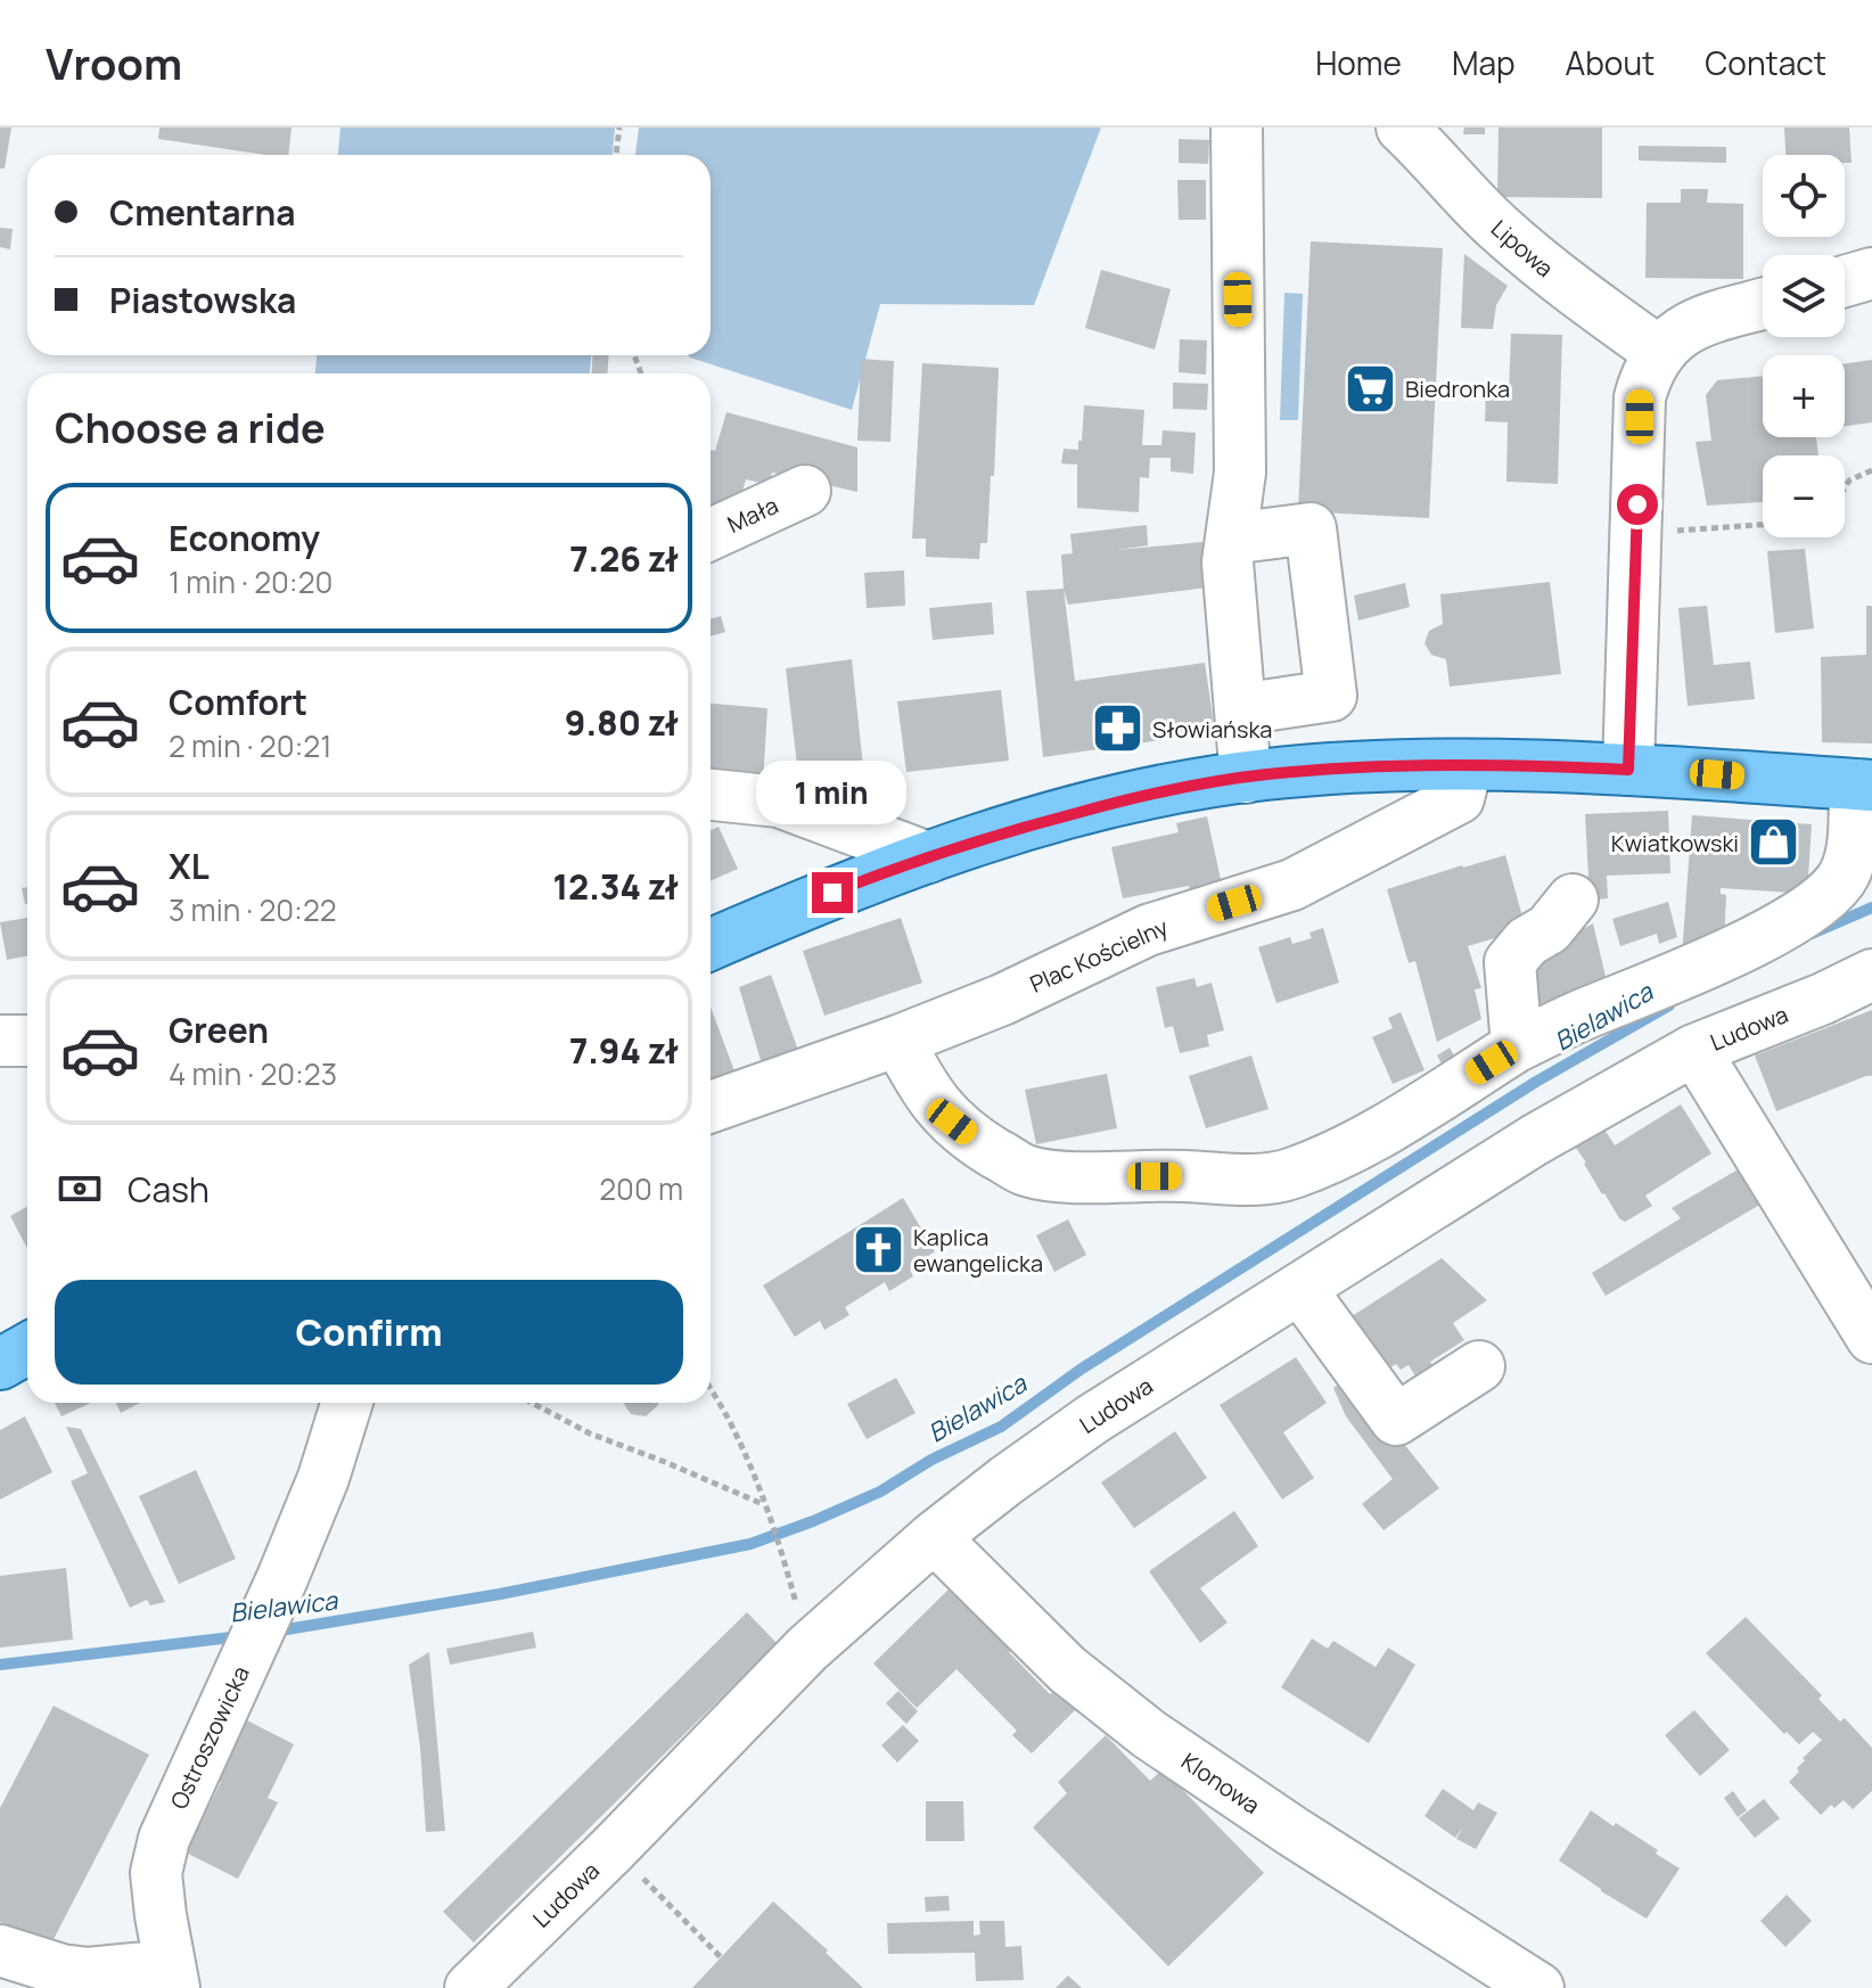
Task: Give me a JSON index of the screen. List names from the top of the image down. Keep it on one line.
{"streets":{"street":["Lipowa","Mała","Plac Kościelny","Ludowa","Ostroszowicka","Klonowa"]},"crossings":[["Ludowa","Klonowa"]],"water":["Bielawica"],"places":{"supermarket":["Biedronka"],"pharmacy":["Słowiańska"],"shop":["Kwiatkowski"],"church":["Kaplica ewangelicka"]},"page":{"header":"Vroom","nav":["Home","Map","About","Contact"],"map_buttons":["+","−"],"banner":["Cmentarna","Piastowska"],"heading":"Choose a ride","list":[{"name":"Economy","note":"1 min · 20:20","value":"7.26 zł"},{"name":"Comfort","note":"2 min · 20:21","value":"9.80 zł"},{"name":"XL","note":"3 min · 20:22","value":"12.34 zł"},{"name":"Green","note":"4 min · 20:23","value":"7.94 zł"}],"bubble":"1 min","pay":["Cash","200 m"],"buttons":"Confirm"}}
